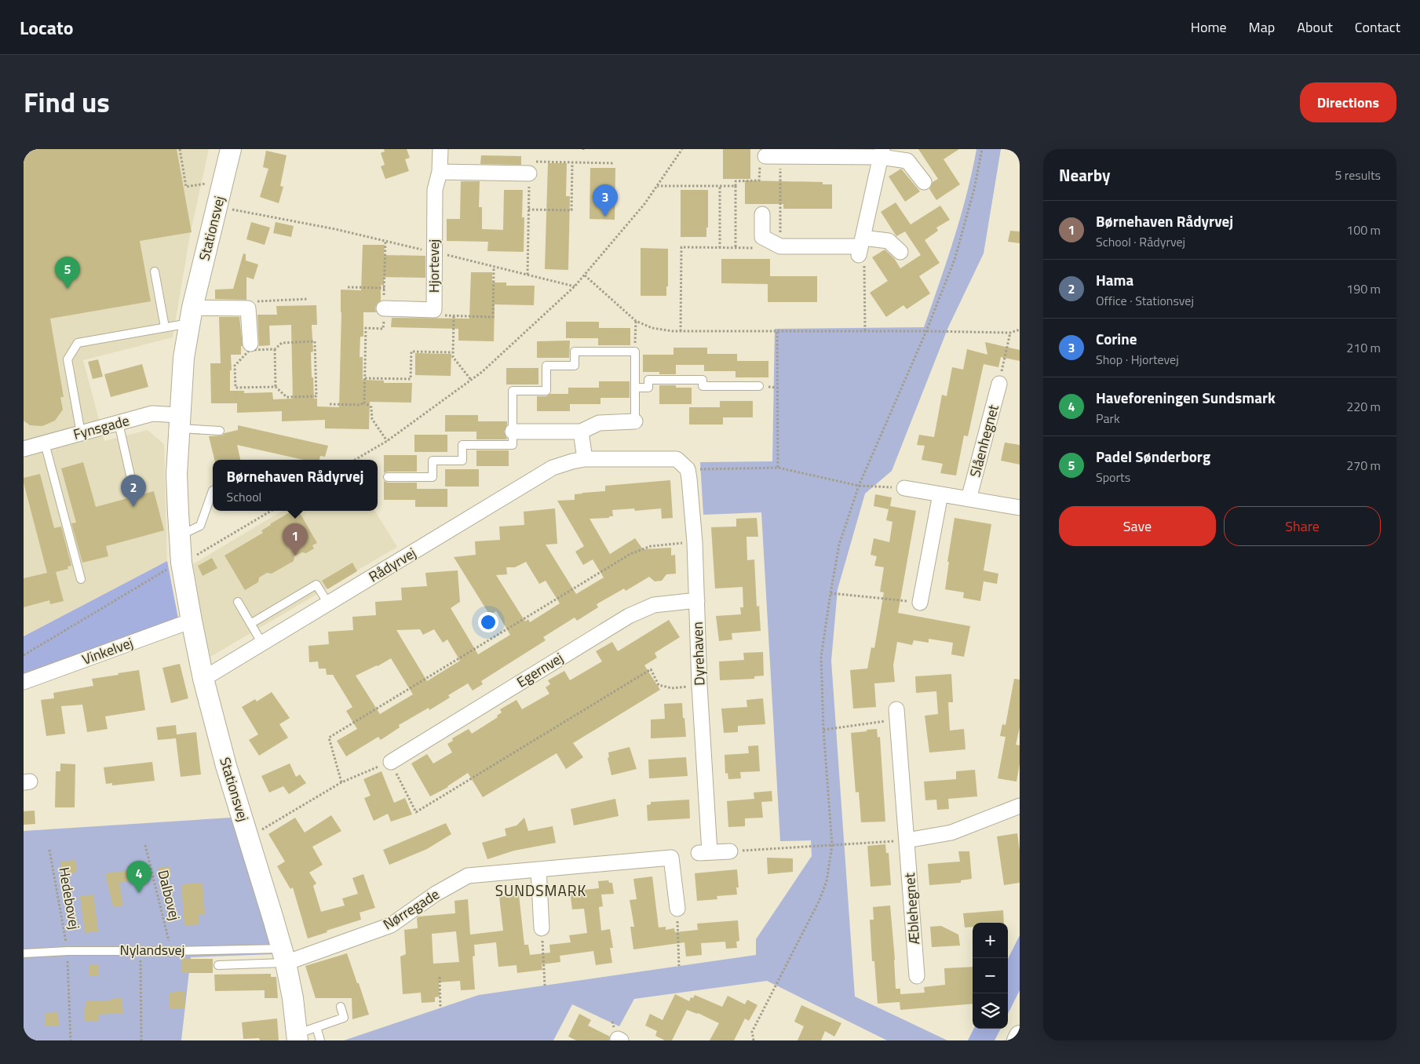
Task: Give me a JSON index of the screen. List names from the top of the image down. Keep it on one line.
{"streets":{"street":["Stationsvej","Hjortevej","Fynsgade","Slåenhegnet","Rådyrvej","Vinkelvej","Dyrehaven","Egernvej","Æblehegnet","Nørregade"],"lane":["Nylandsvej"],"path":["Dalbovej","Hedebovej"]},"crossings":[["Stationsvej","Fynsgade"],["Stationsvej","Rådyrvej"],["Stationsvej","Vinkelvej"],["Stationsvej","Nørregade"],["Stationsvej","Nylandsvej"],["Rådyrvej","Dyrehaven"],["Dyrehaven","Egernvej"],["Dalbovej","Nylandsvej"],["Hedebovej","Nylandsvej"],["Nørregade","Nylandsvej"]],"districts":["SUNDSMARK"],"page":{"header":"Locato","nav":["Home","Map","About","Contact"],"title":"Find us","buttons":["Directions",["Save","Share"]],"heading":["Nearby","5 results"],"pins":["3","5","2","1","4"],"list":[{"mark":"1","name":"Børnehaven Rådyrvej","note":"School · Rådyrvej","value":"100 m"},{"mark":"2","name":"Hama","note":"Office · Stationsvej","value":"190 m"},{"mark":"3","name":"Corine","note":"Shop · Hjortevej","value":"210 m"},{"mark":"4","name":"Haveforeningen Sundsmark","note":"Park","value":"220 m"},{"mark":"5","name":"Padel Sønderborg","note":"Sports","value":"270 m"}],"popup":["Børnehaven Rådyrvej","School"],"map_buttons":["+","−"]}}
